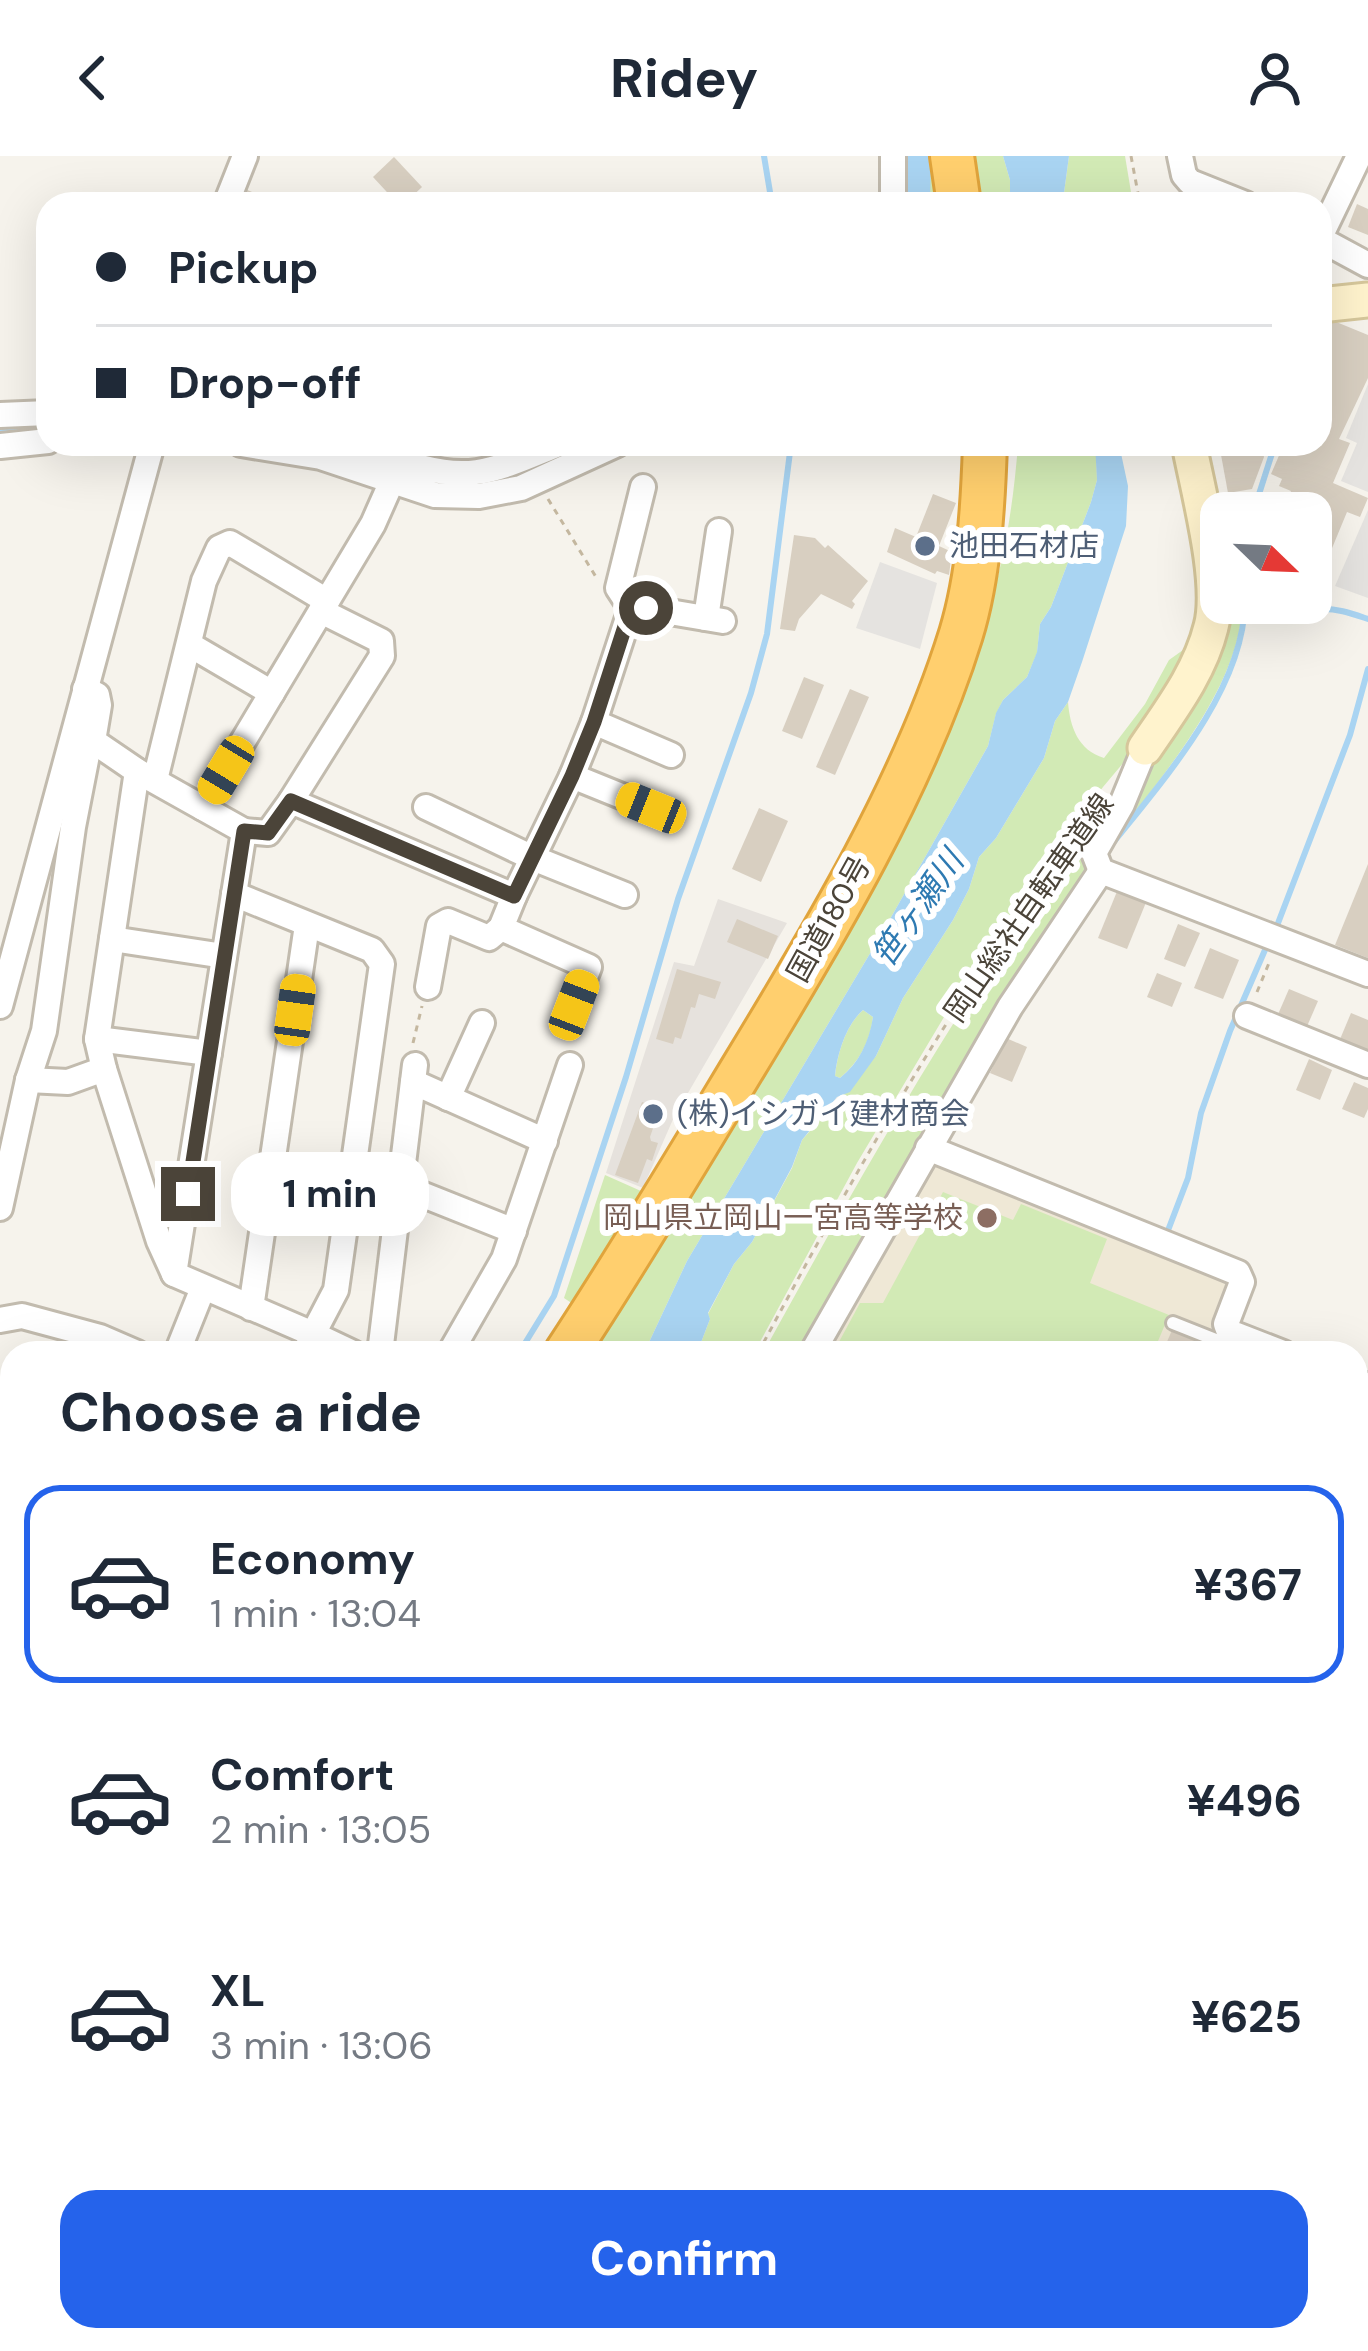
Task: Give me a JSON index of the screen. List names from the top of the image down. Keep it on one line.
{"streets":{"highway":["国道180号"],"path":["岡山総社自転車道線"]},"water":["笹ヶ瀬川"],"places":["池田石材店","(株)イシガイ建材商会","岡山県立岡山一宮高等学校"],"north":"bottom right","page":{"header":"Ridey","banner":["Pickup","Drop-off"],"bubble":"1 min","heading":"Choose a ride","list":[{"name":"Economy","note":"1 min · 13:04","value":"¥367"},{"name":"Comfort","note":"2 min · 13:05","value":"¥496"},{"name":"XL","note":"3 min · 13:06","value":"¥625"}],"buttons":"Confirm"}}
